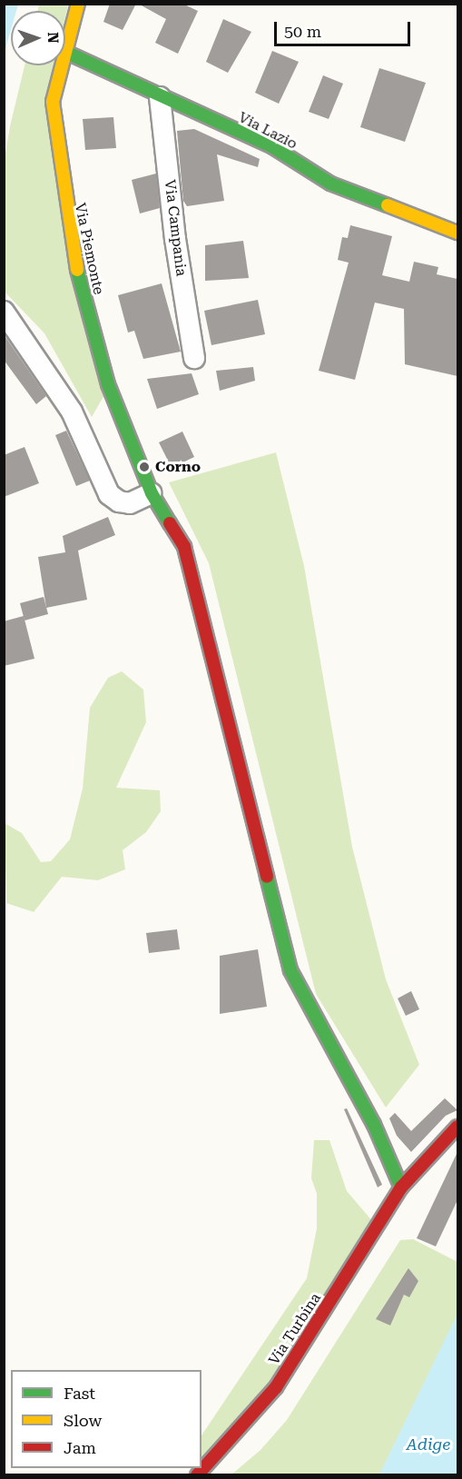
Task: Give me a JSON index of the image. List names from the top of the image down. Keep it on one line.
{"streets":{"street":["Via Lazio","Via Campania","Via Piemonte","Via Turbina"]},"crossings":[["Via Lazio","Via Campania"],["Via Lazio","Via Piemonte"],["Via Piemonte","Via Turbina"]],"water":["Adige"],"places":["Corno"],"legend":["Fast","Slow","Jam"],"scale_bar":"50 m","north":"right"}
